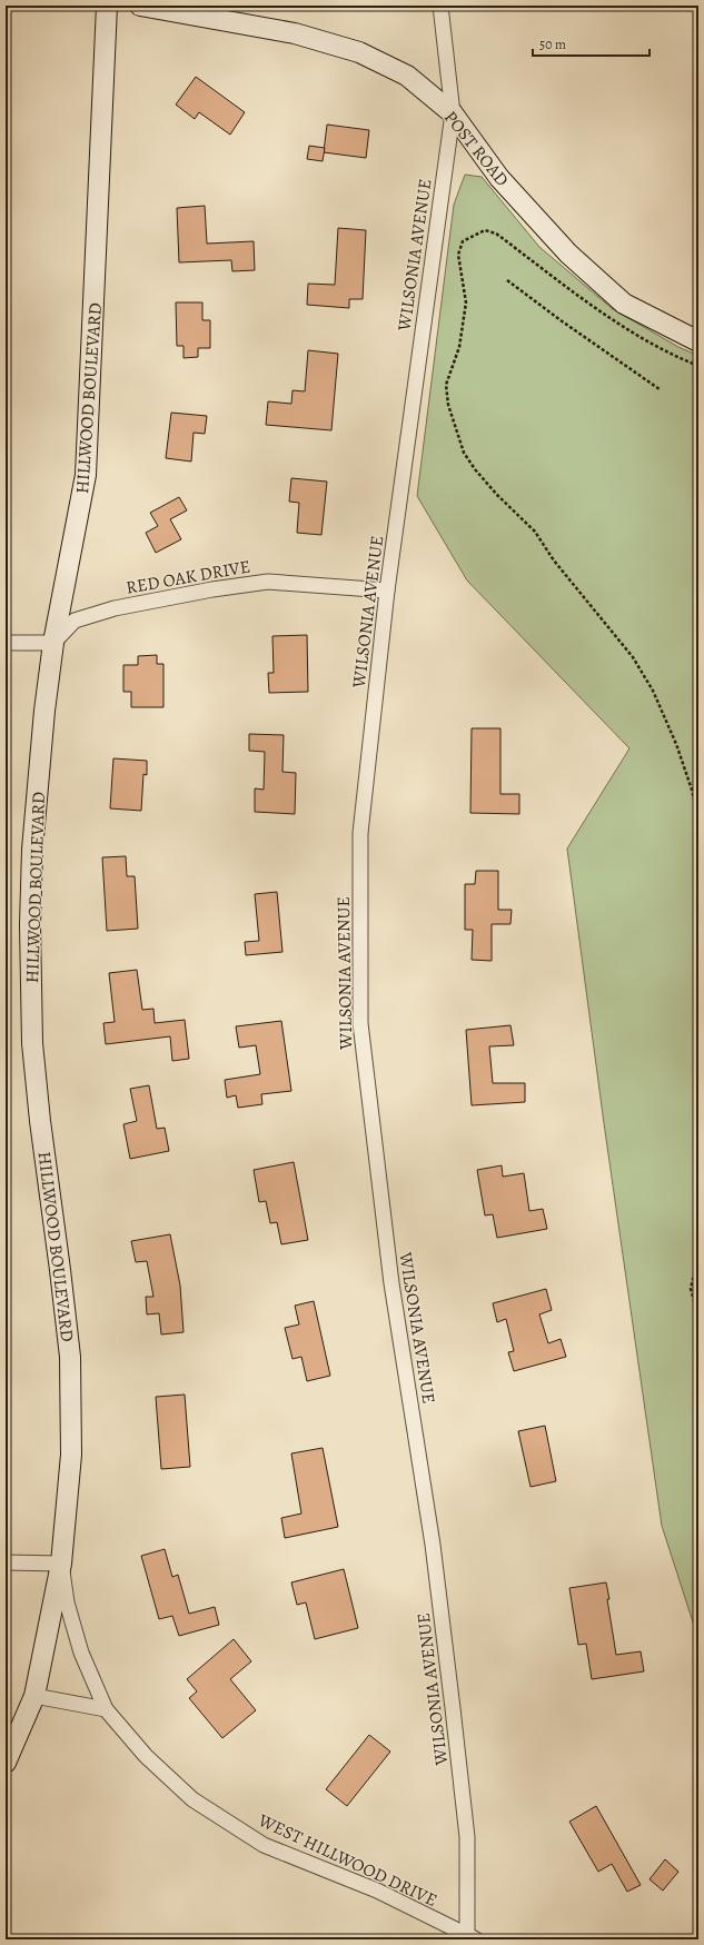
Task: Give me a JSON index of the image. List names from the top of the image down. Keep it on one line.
{"streets":{"street":["POST ROAD","WILSONIA AVENUE","HILLWOOD BOULEVARD","RED OAK DRIVE","WEST HILLWOOD DRIVE"]},"crossings":[["POST ROAD","WILSONIA AVENUE"],["WILSONIA AVENUE","RED OAK DRIVE"],["WILSONIA AVENUE","WEST HILLWOOD DRIVE"],["HILLWOOD BOULEVARD","RED OAK DRIVE"],["HILLWOOD BOULEVARD","WEST HILLWOOD DRIVE"]],"scale_bar":"50 m"}
